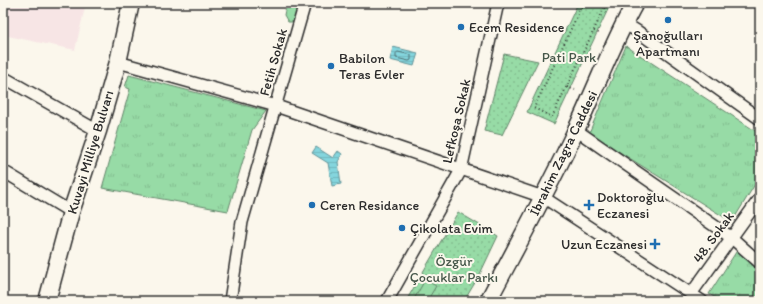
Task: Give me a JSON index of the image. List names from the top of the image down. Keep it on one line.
{"streets":{"main road":["Kuvayi Milliye Bulvarı","İbrahim Zagra Caddesi"],"street":["Fetih Sokak","Lefkoşa Sokak","48. Sokak"]},"parks":["Pati Park","Özgür Çocuklar Parkı"],"places":{"other":["Şanoğulları Apartmanı","Ecem Residence","Babilon Teras Evler","Ceren Residance","Çikolata Evim"],"health":["Doktoroğlu Eczanesi","Uzun Eczanesi"]}}
